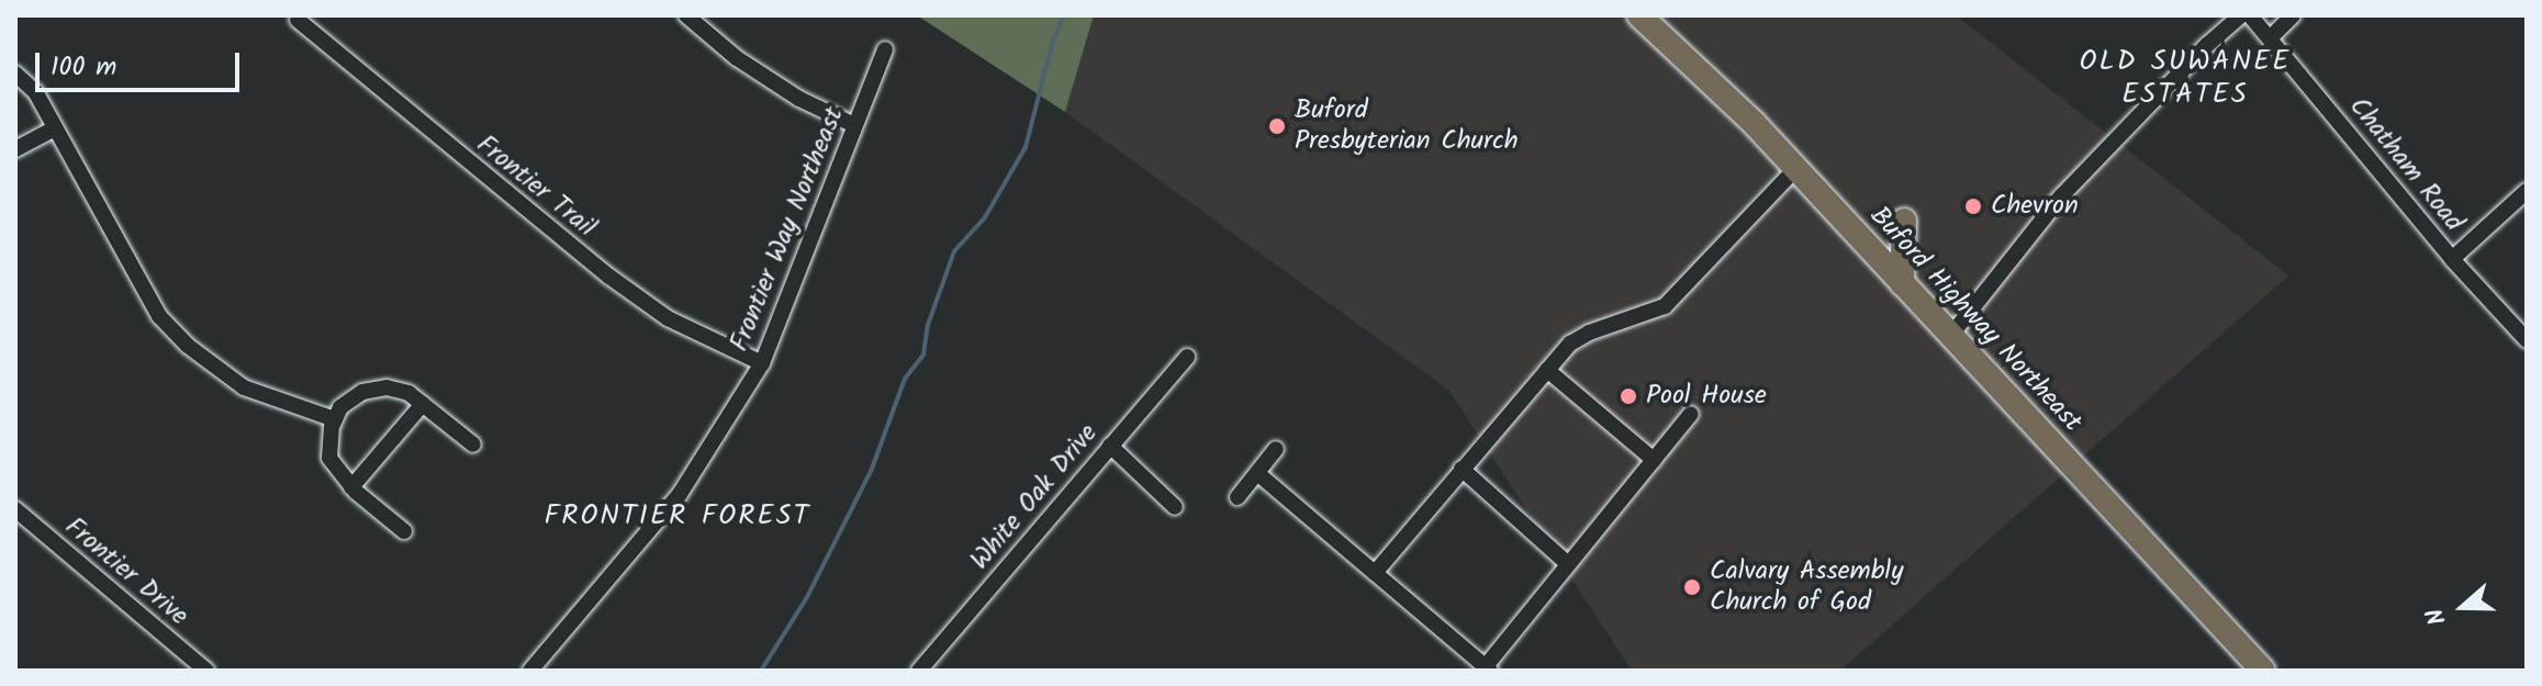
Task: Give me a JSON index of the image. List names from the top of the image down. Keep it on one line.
{"streets":{"main road":["Buford Highway Northeast"],"street":["Chatham Road","Frontier Trail","Frontier Way Northeast","White Oak Drive","Frontier Drive"]},"crossings":[["Frontier Trail","Frontier Way Northeast"]],"districts":["OLD SUWANEE ESTATES","FRONTIER FOREST"],"places":["Buford Presbyterian Church","Chevron","Pool House","Calvary Assembly Church of God"],"scale_bar":"100 m","north":"left"}
